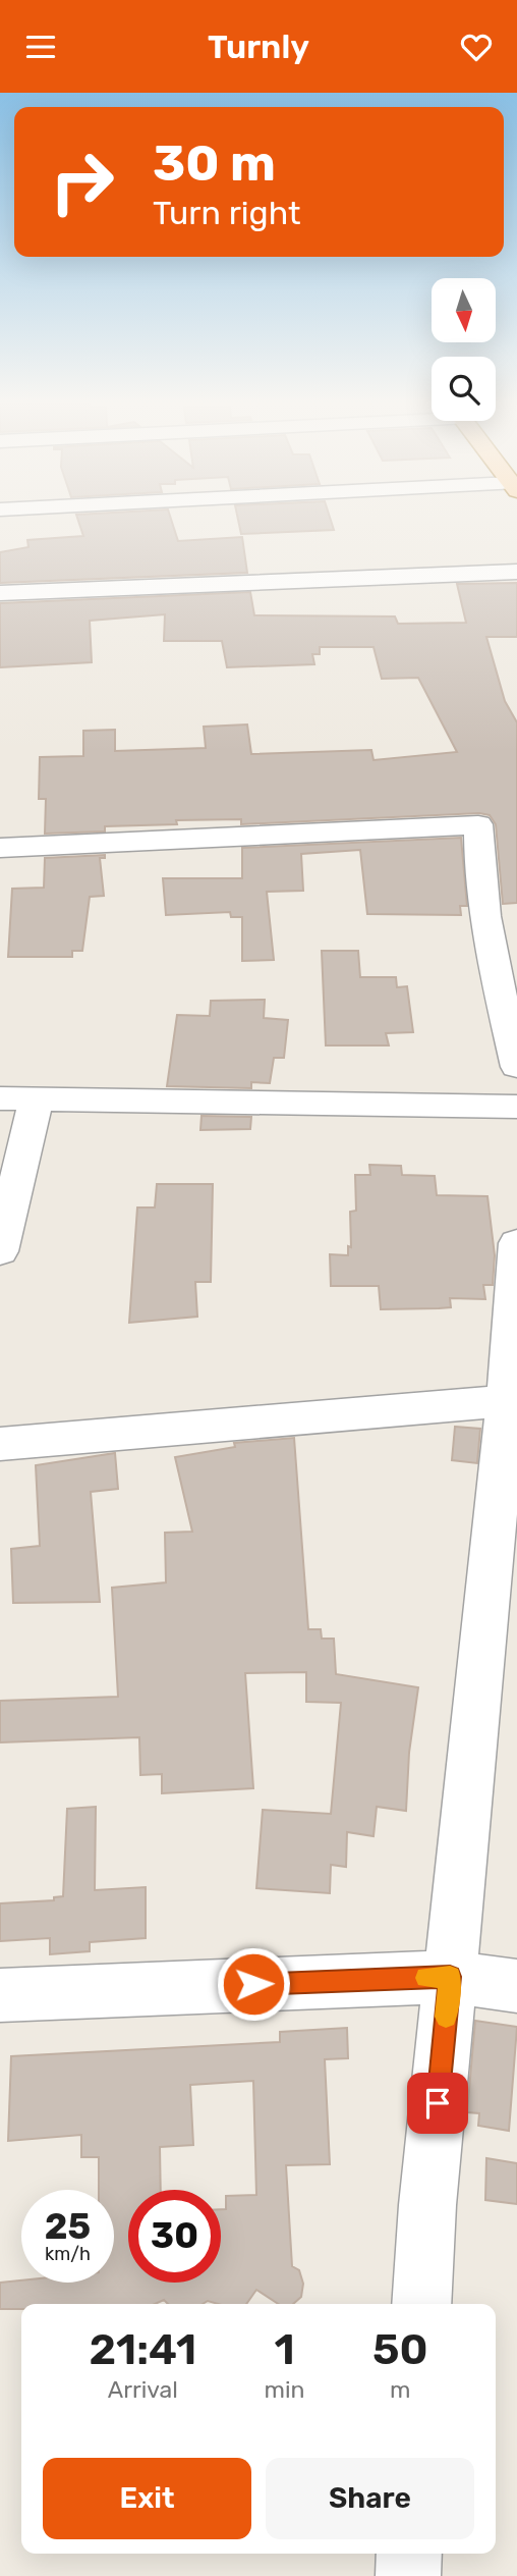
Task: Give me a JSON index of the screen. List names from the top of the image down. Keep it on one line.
{"north":"bottom","page":{"header":"Turnly","turn":["30 m","Turn right"],"speed":"25 km/h","limit":"30","eta":["21:41","Arrival","1","min","50","m"],"buttons":["Exit","Share"]}}
